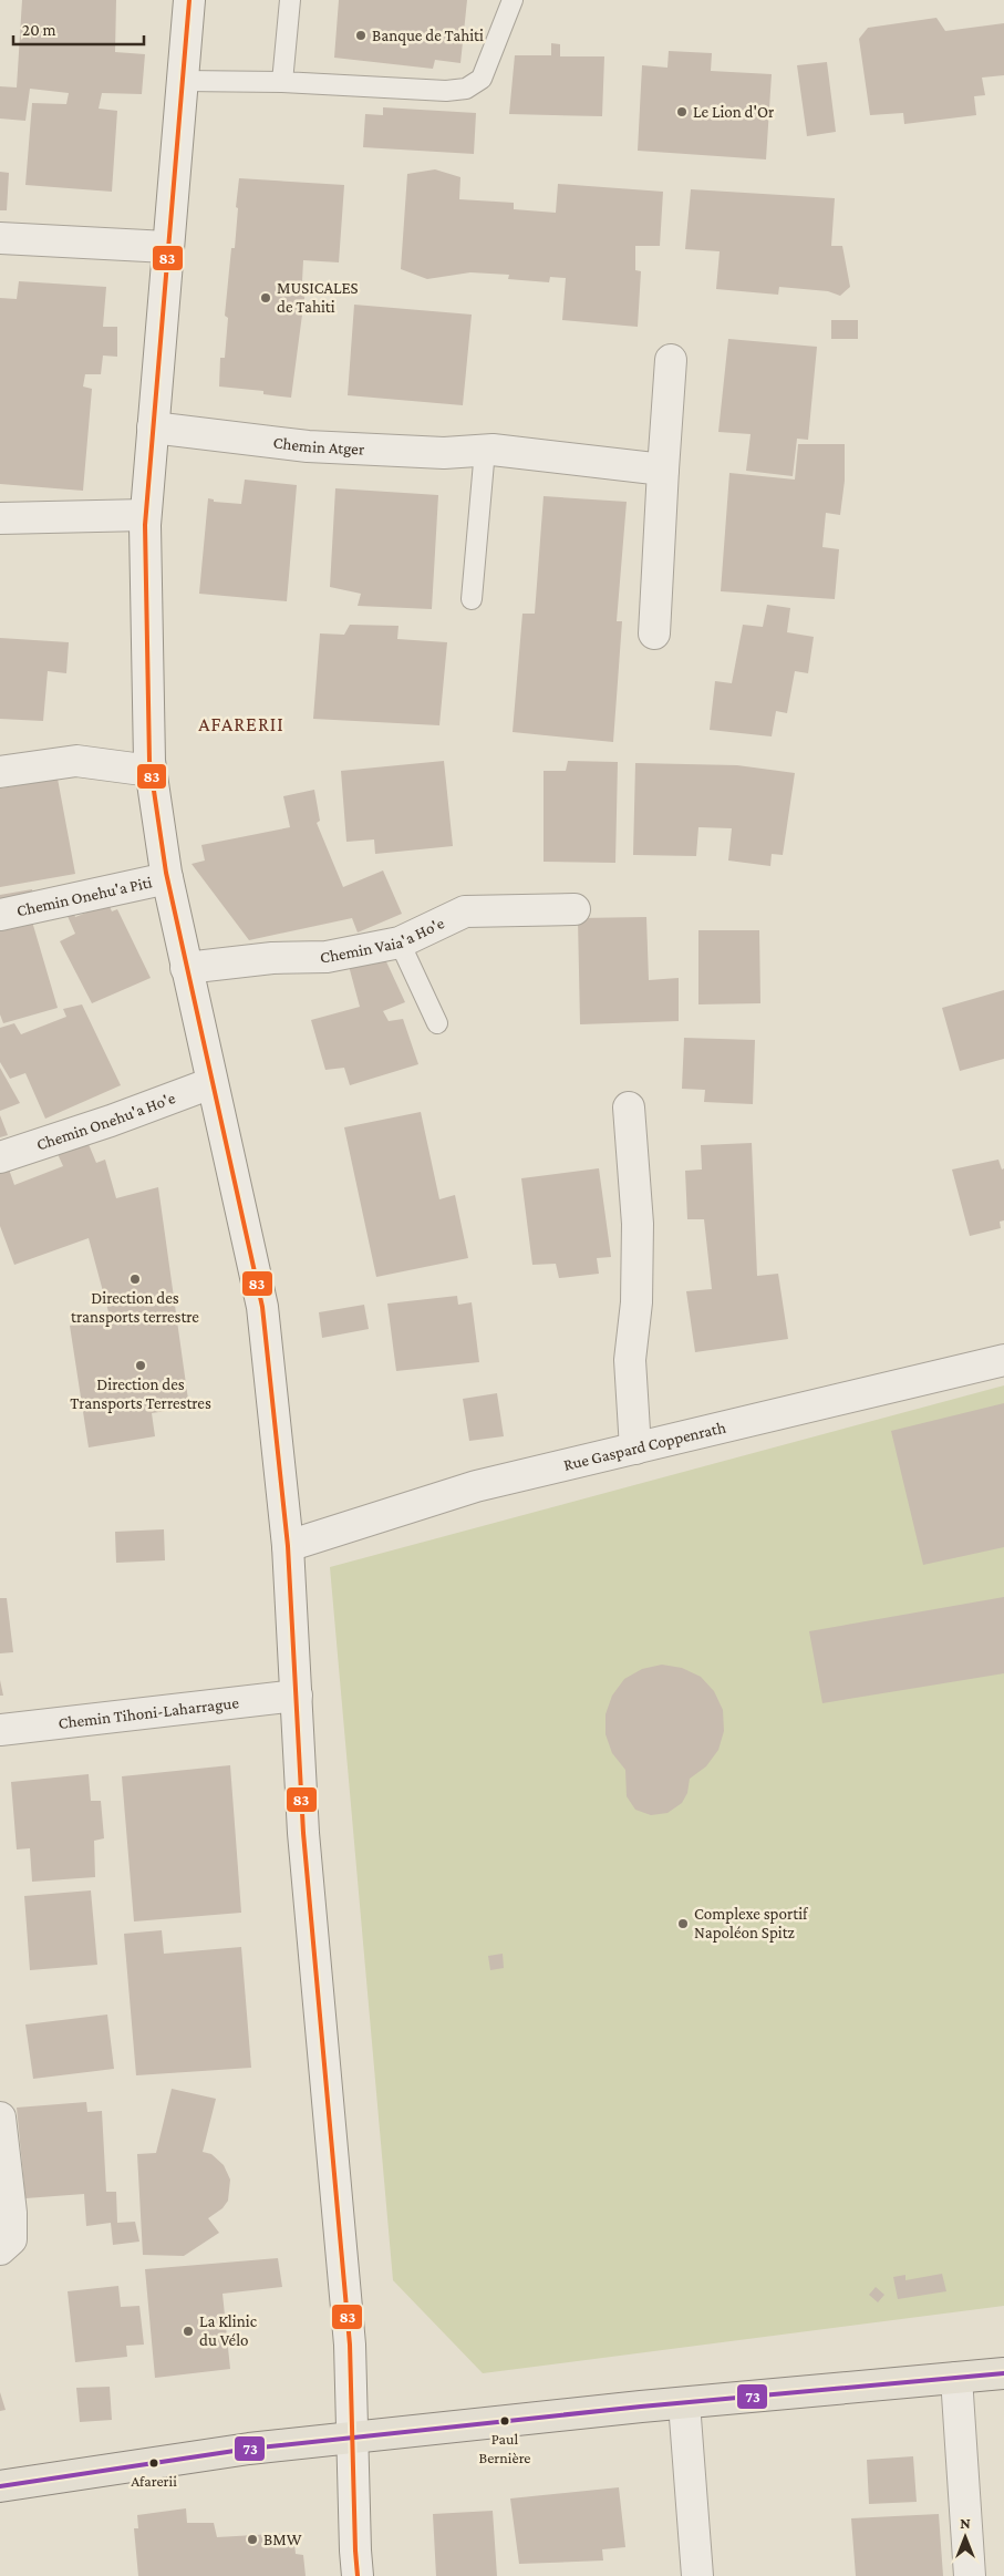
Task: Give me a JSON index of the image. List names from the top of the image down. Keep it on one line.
{"streets":{"street":["Chemin Atger","Chemin Onehu'a Piti","Chemin Vaia'a Ho'e","Chemin Onehu'a Ho'e","Rue Gaspard Coppenrath","Chemin Tihoni-Laharrague"]},"districts":["AFARERII"],"places":["Banque de Tahiti","Le Lion d'Or","MUSICALES de Tahiti","Direction des transports terrestre","Direction des Transports Terrestres","Complexe sportif Napoléon Spitz","La Klinic du Vélo","Paul Bernière","Afarerii","BMW"],"lines":["transit line 83","transit line 73"],"scale_bar":"20 m","north":"top"}
